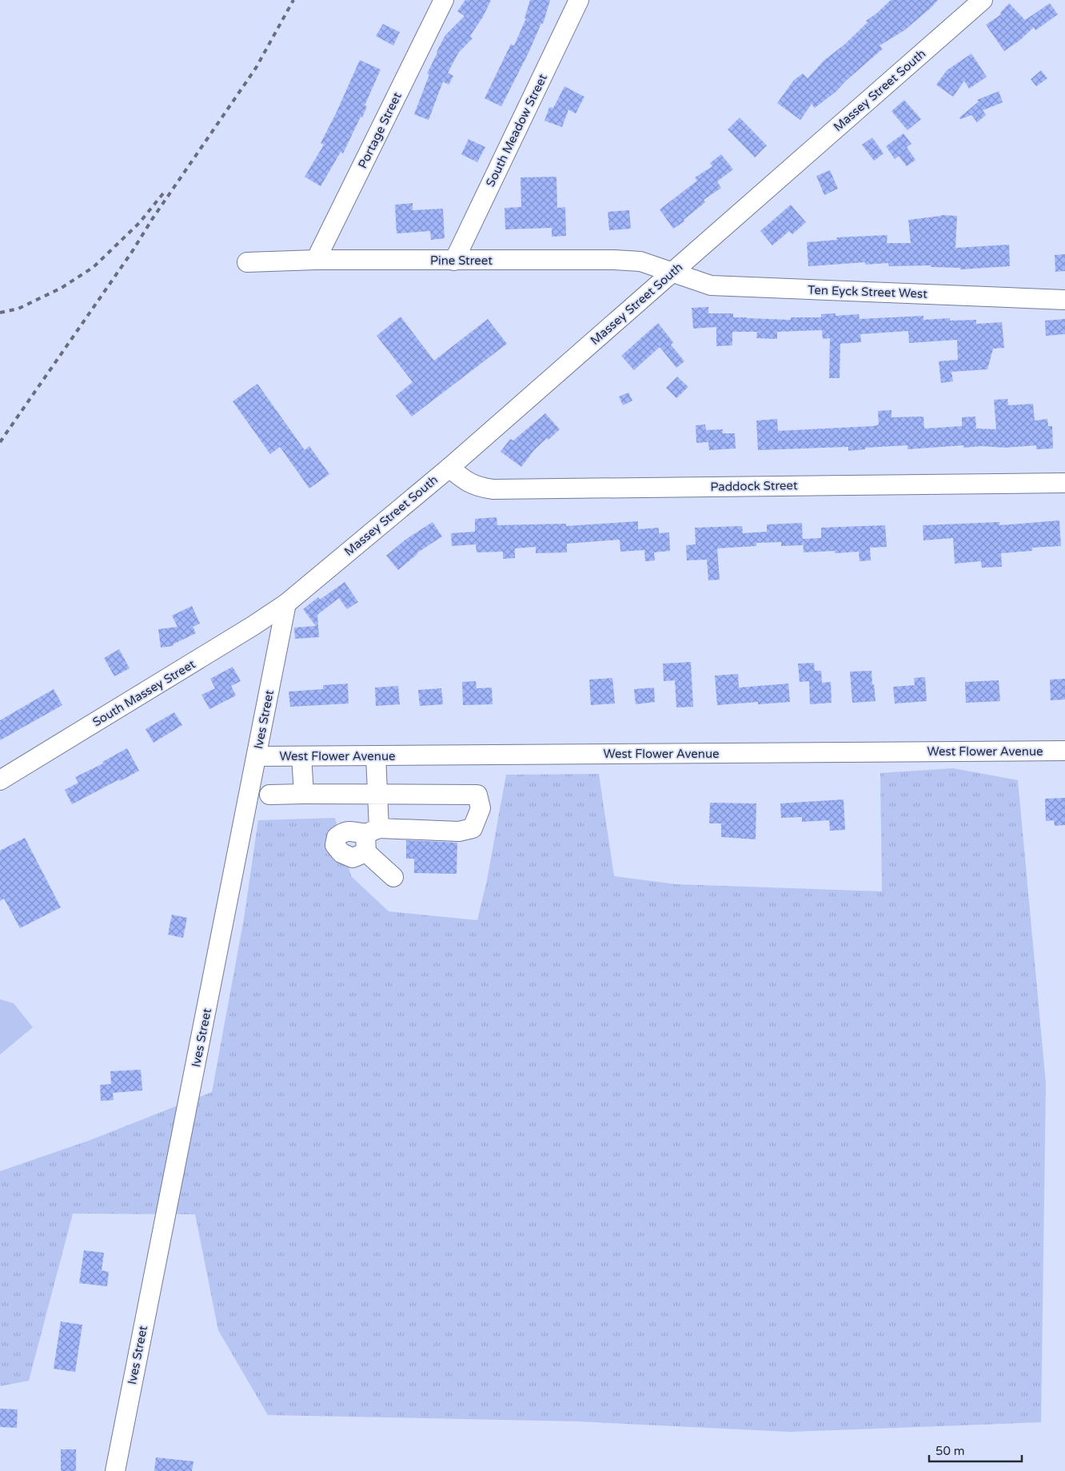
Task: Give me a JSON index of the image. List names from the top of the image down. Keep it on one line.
{"streets":{"street":["Massey Street South","Portage Street","South Meadow Street","Pine Street","Ten Eyck Street West","Paddock Street","South Massey Street","Ives Street","West Flower Avenue"]},"crossings":[["Massey Street South","Pine Street"],["Massey Street South","Ten Eyck Street West"],["Massey Street South","Paddock Street"],["Massey Street South","South Massey Street"],["Massey Street South","Ives Street"],["Portage Street","Pine Street"],["South Meadow Street","Pine Street"],["Pine Street","Ten Eyck Street West"],["South Massey Street","Ives Street"],["Ives Street","West Flower Avenue"]],"scale_bar":"50 m"}
